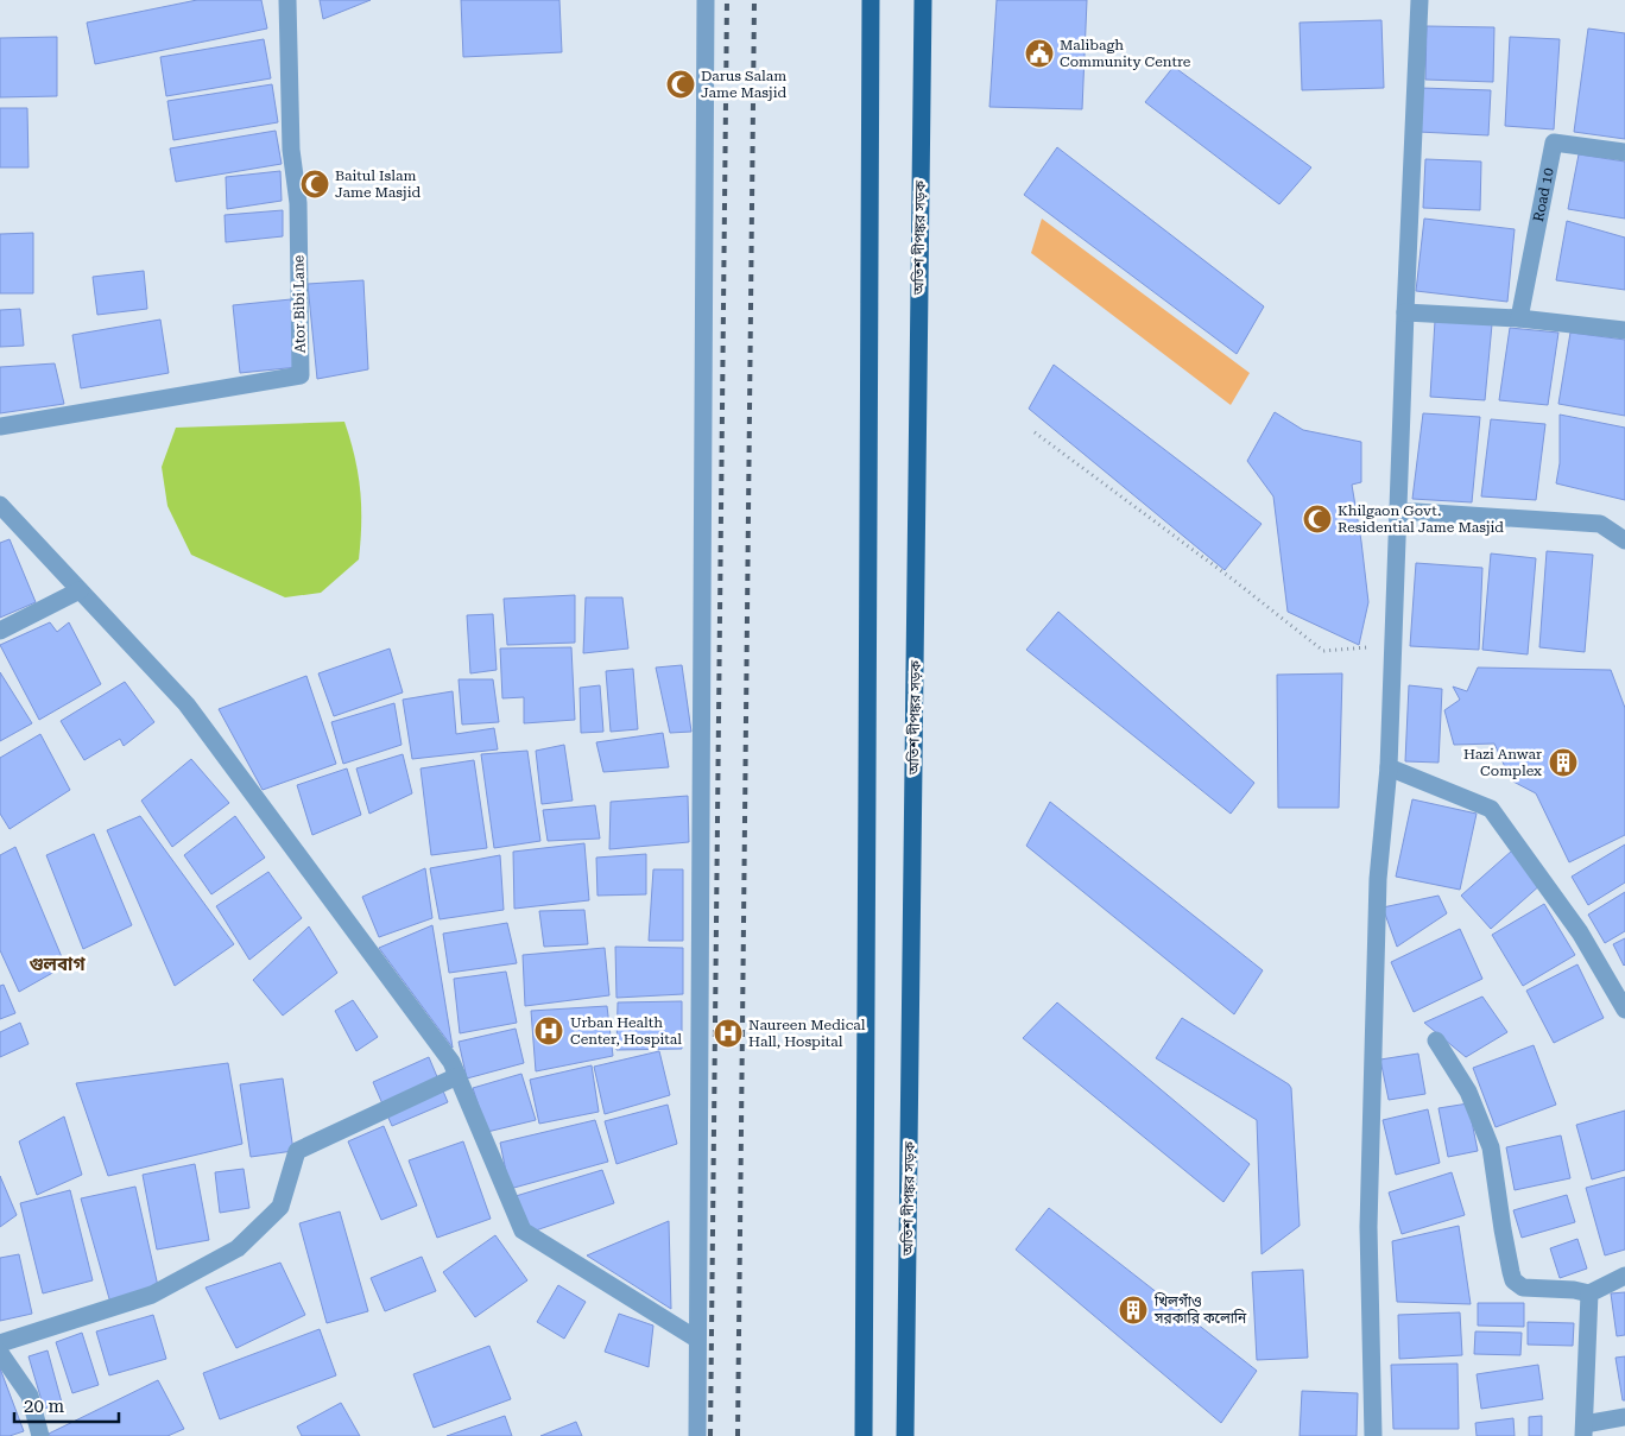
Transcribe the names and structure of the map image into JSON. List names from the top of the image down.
{
  "streets": {
    "main road": ["অতিশ দীপঙ্কর সড়ক"],
    "street": ["Road 10", "Ator Bibi Lane"]
  },
  "districts": ["গুলবাগ"],
  "places": {
    "public building": ["Malibagh Community Centre"],
    "mosque": ["Darus Salam Jame Masjid", "Baitul Islam Jame Masjid", "Khilgaon Govt. Residential Jame Masjid"],
    "building": ["Hazi Anwar Complex", "খিলগাঁও সরকারি কলোনি"],
    "hospital": ["Urban Health Center, Hospital", "Naureen Medical Hall, Hospital"]
  },
  "scale_bar": "20 m"
}
